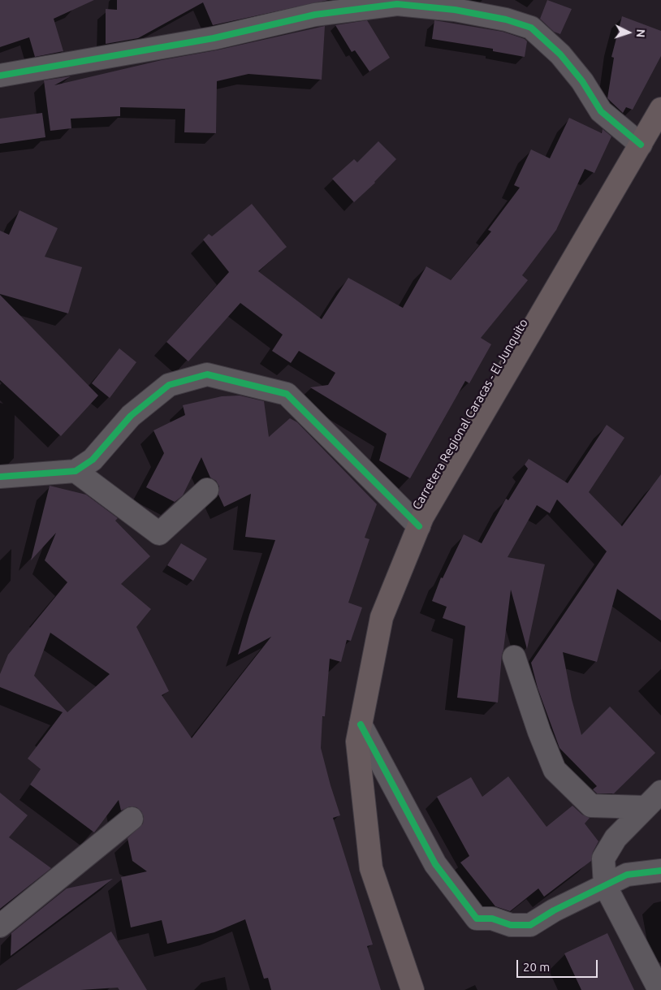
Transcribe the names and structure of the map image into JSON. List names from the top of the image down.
{
  "streets": {
    "main road": ["Carretera Regional Caracas - El Junquito"]
  },
  "scale_bar": "20 m",
  "north": "right"
}
